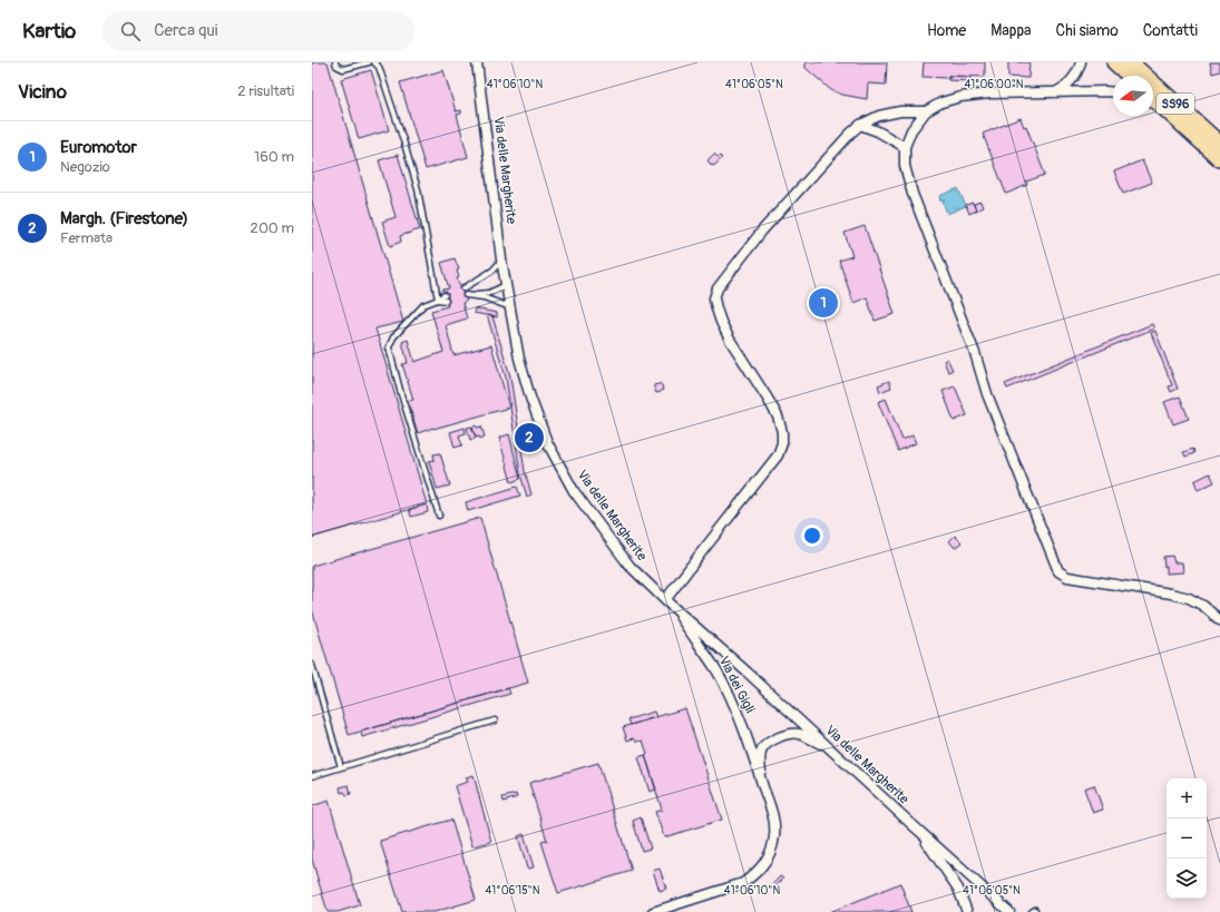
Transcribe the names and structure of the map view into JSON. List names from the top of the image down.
{
  "streets": {
    "main road": ["SS96"],
    "street": ["Via delle Margherite", "Via dei Gigli"]
  },
  "crossings": [
    ["Via delle Margherite", "Via dei Gigli"]
  ],
  "north": "left",
  "page": {
    "header": "Kartio",
    "search": "Cerca qui",
    "nav": [
      "Home",
      "Mappa",
      "Chi siamo",
      "Contatti"
    ],
    "heading": ["Vicino", "2 risultati"],
    "list": [
      {
        "mark": "1",
        "name": "Euromotor",
        "note": "Negozio",
        "value": "160 m"
      },
      {
        "mark": "2",
        "name": "Margh. (Firestone)",
        "note": "Fermata",
        "value": "200 m"
      }
    ],
    "pins": ["1", "2"],
    "map_buttons": ["+", "−"]
  },
  "coordinates": [
    "41°06'10\"N",
    "41°06'05\"N",
    "41°06'00\"N",
    "41°06'15\"N"
  ]
}
